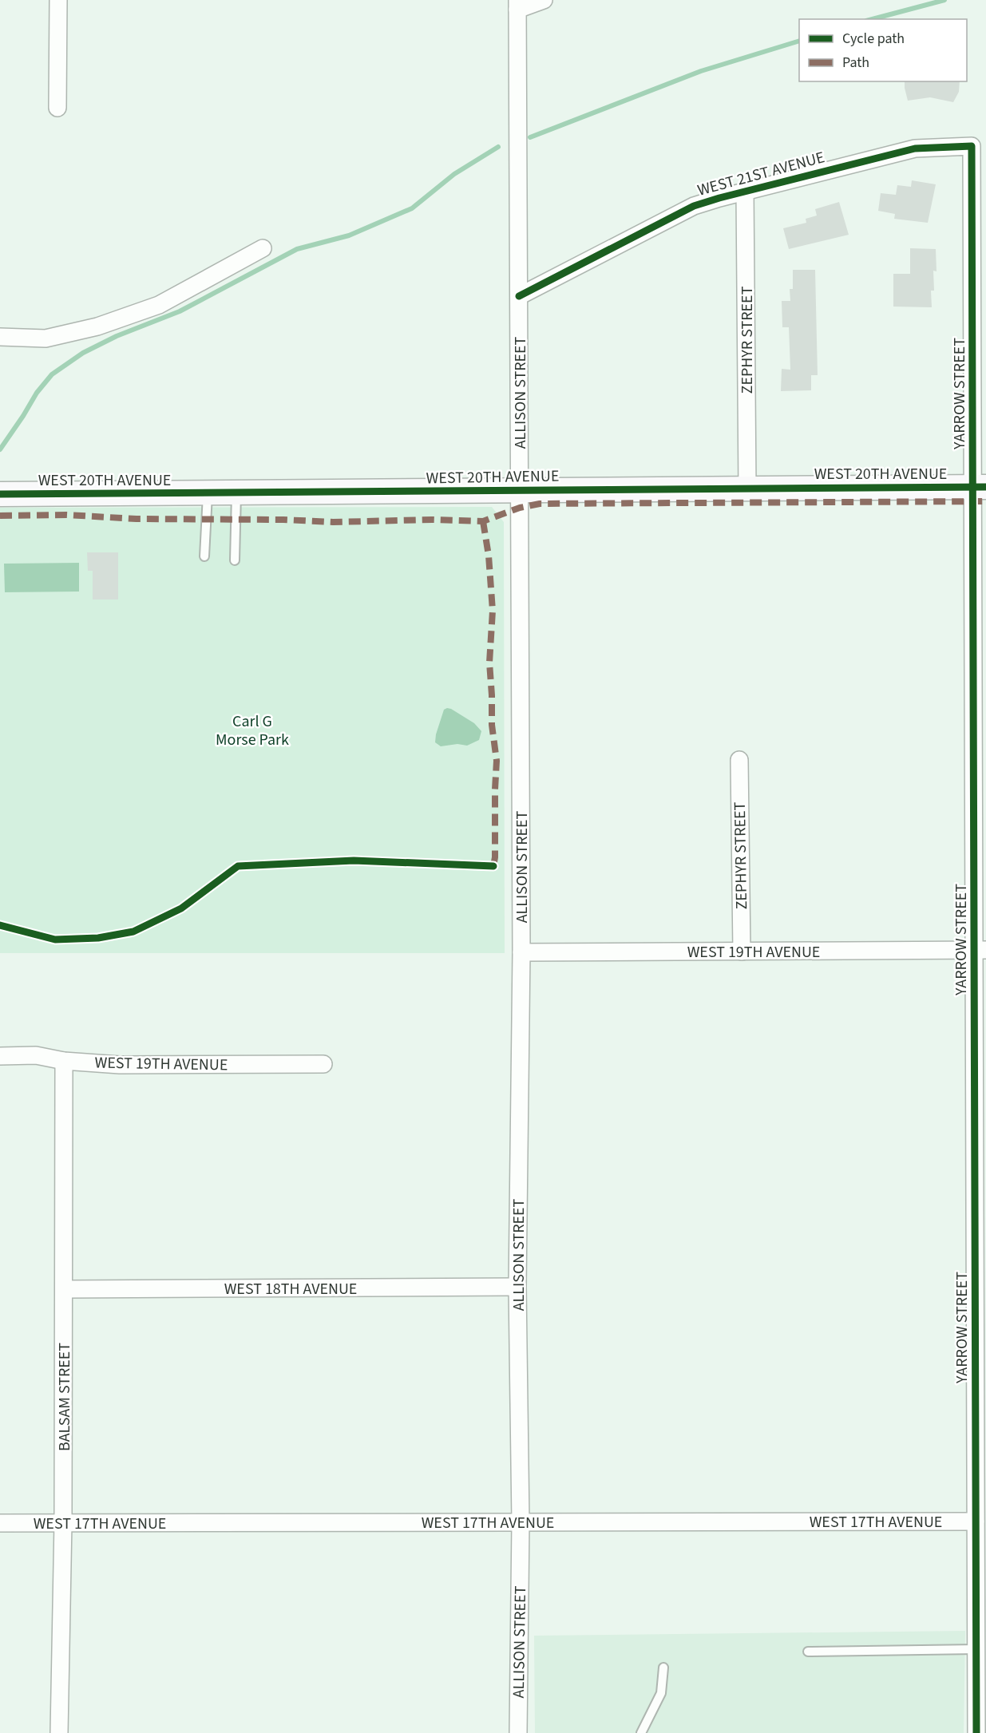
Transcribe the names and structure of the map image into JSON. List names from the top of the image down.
{
  "streets": {
    "street": [
      "WEST 21ST AVENUE",
      "ZEPHYR STREET",
      "ALLISON STREET",
      "YARROW STREET",
      "WEST 20TH AVENUE",
      "WEST 19TH AVENUE",
      "WEST 18TH AVENUE",
      "BALSAM STREET",
      "WEST 17TH AVENUE"
    ]
  },
  "crossings": [
    ["WEST 21ST AVENUE", "ZEPHYR STREET"],
    ["WEST 21ST AVENUE", "ALLISON STREET"],
    ["WEST 21ST AVENUE", "YARROW STREET"],
    ["ZEPHYR STREET", "WEST 20TH AVENUE"],
    ["ZEPHYR STREET", "WEST 19TH AVENUE"],
    ["ALLISON STREET", "WEST 20TH AVENUE"],
    ["ALLISON STREET", "WEST 19TH AVENUE"],
    ["ALLISON STREET", "WEST 18TH AVENUE"],
    ["ALLISON STREET", "WEST 17TH AVENUE"],
    ["YARROW STREET", "WEST 20TH AVENUE"],
    ["YARROW STREET", "WEST 19TH AVENUE"],
    ["YARROW STREET", "WEST 17TH AVENUE"],
    ["WEST 19TH AVENUE", "BALSAM STREET"],
    ["WEST 18TH AVENUE", "BALSAM STREET"],
    ["BALSAM STREET", "WEST 17TH AVENUE"]
  ],
  "parks": ["Carl G Morse Park"],
  "legend": ["Cycle path", "Path"]
}
